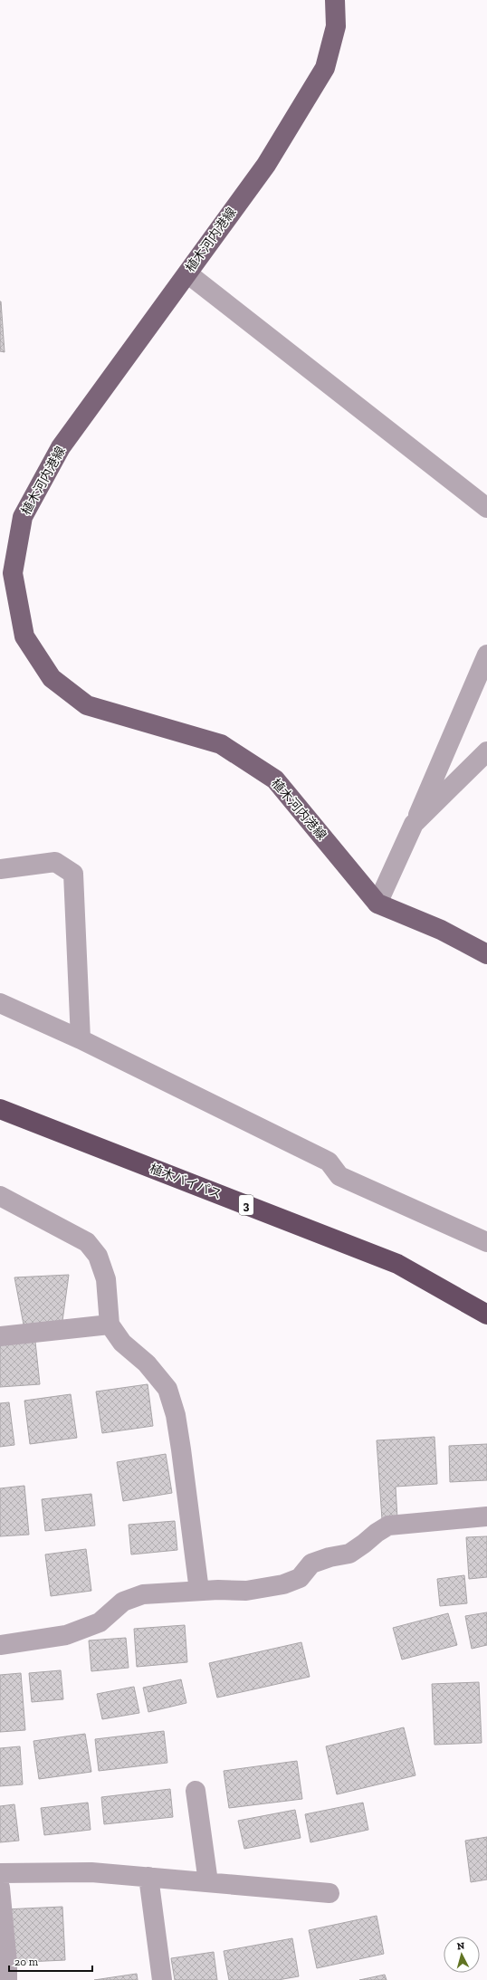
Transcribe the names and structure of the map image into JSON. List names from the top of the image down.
{
  "streets": {
    "highway": ["植木バイパス", "3"],
    "main road": ["植木河内港線"]
  },
  "scale_bar": "20 m",
  "north": "top"
}
